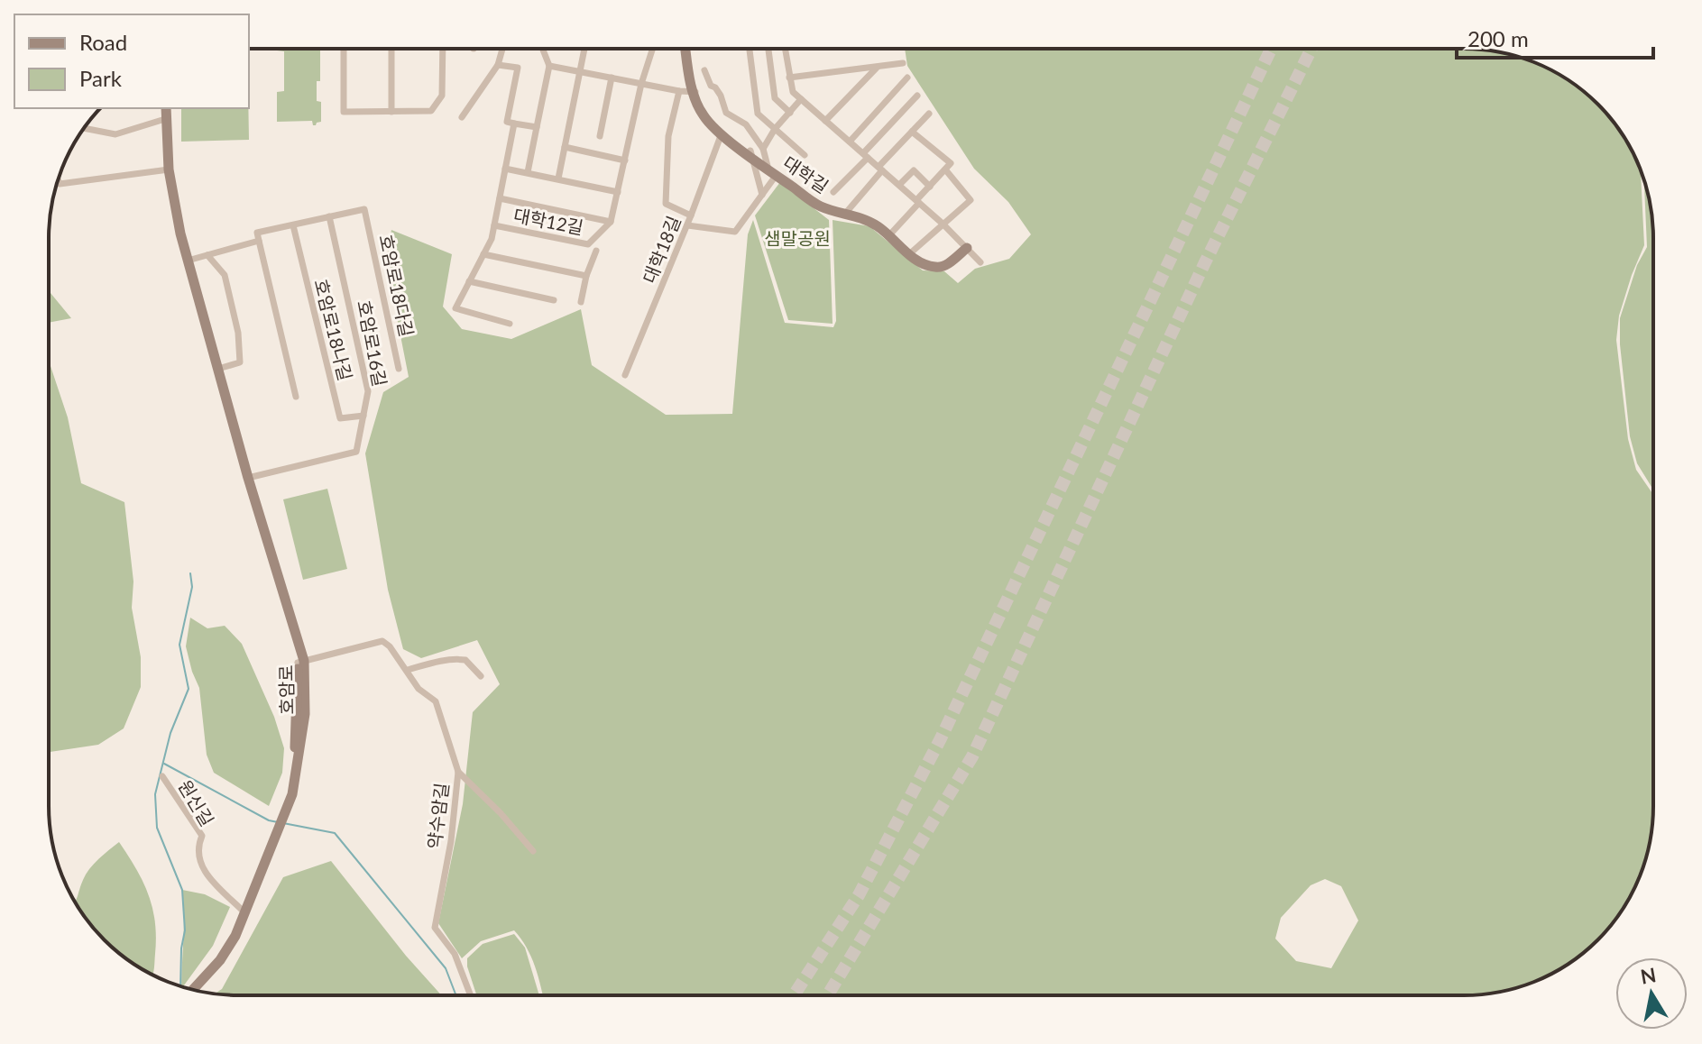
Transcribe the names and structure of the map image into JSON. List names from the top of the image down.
{
  "streets": {
    "main road": ["대학길", "호암로"],
    "street": [
      "대학12길",
      "대학18길",
      "호암로18다길",
      "호암로18나길",
      "호암로16길",
      "원신길",
      "약수암길"
    ]
  },
  "crossings": [
    ["대학길", "대학18길"],
    ["호암로18다길", "호암로16길"],
    ["호암로18나길", "호암로16길"],
    ["호암로16길", "호암로"],
    ["호암로", "원신길"],
    ["호암로", "약수암길"]
  ],
  "parks": ["샘말공원"],
  "legend": ["Road", "Park"],
  "scale_bar": "200 m",
  "north": "top"
}
